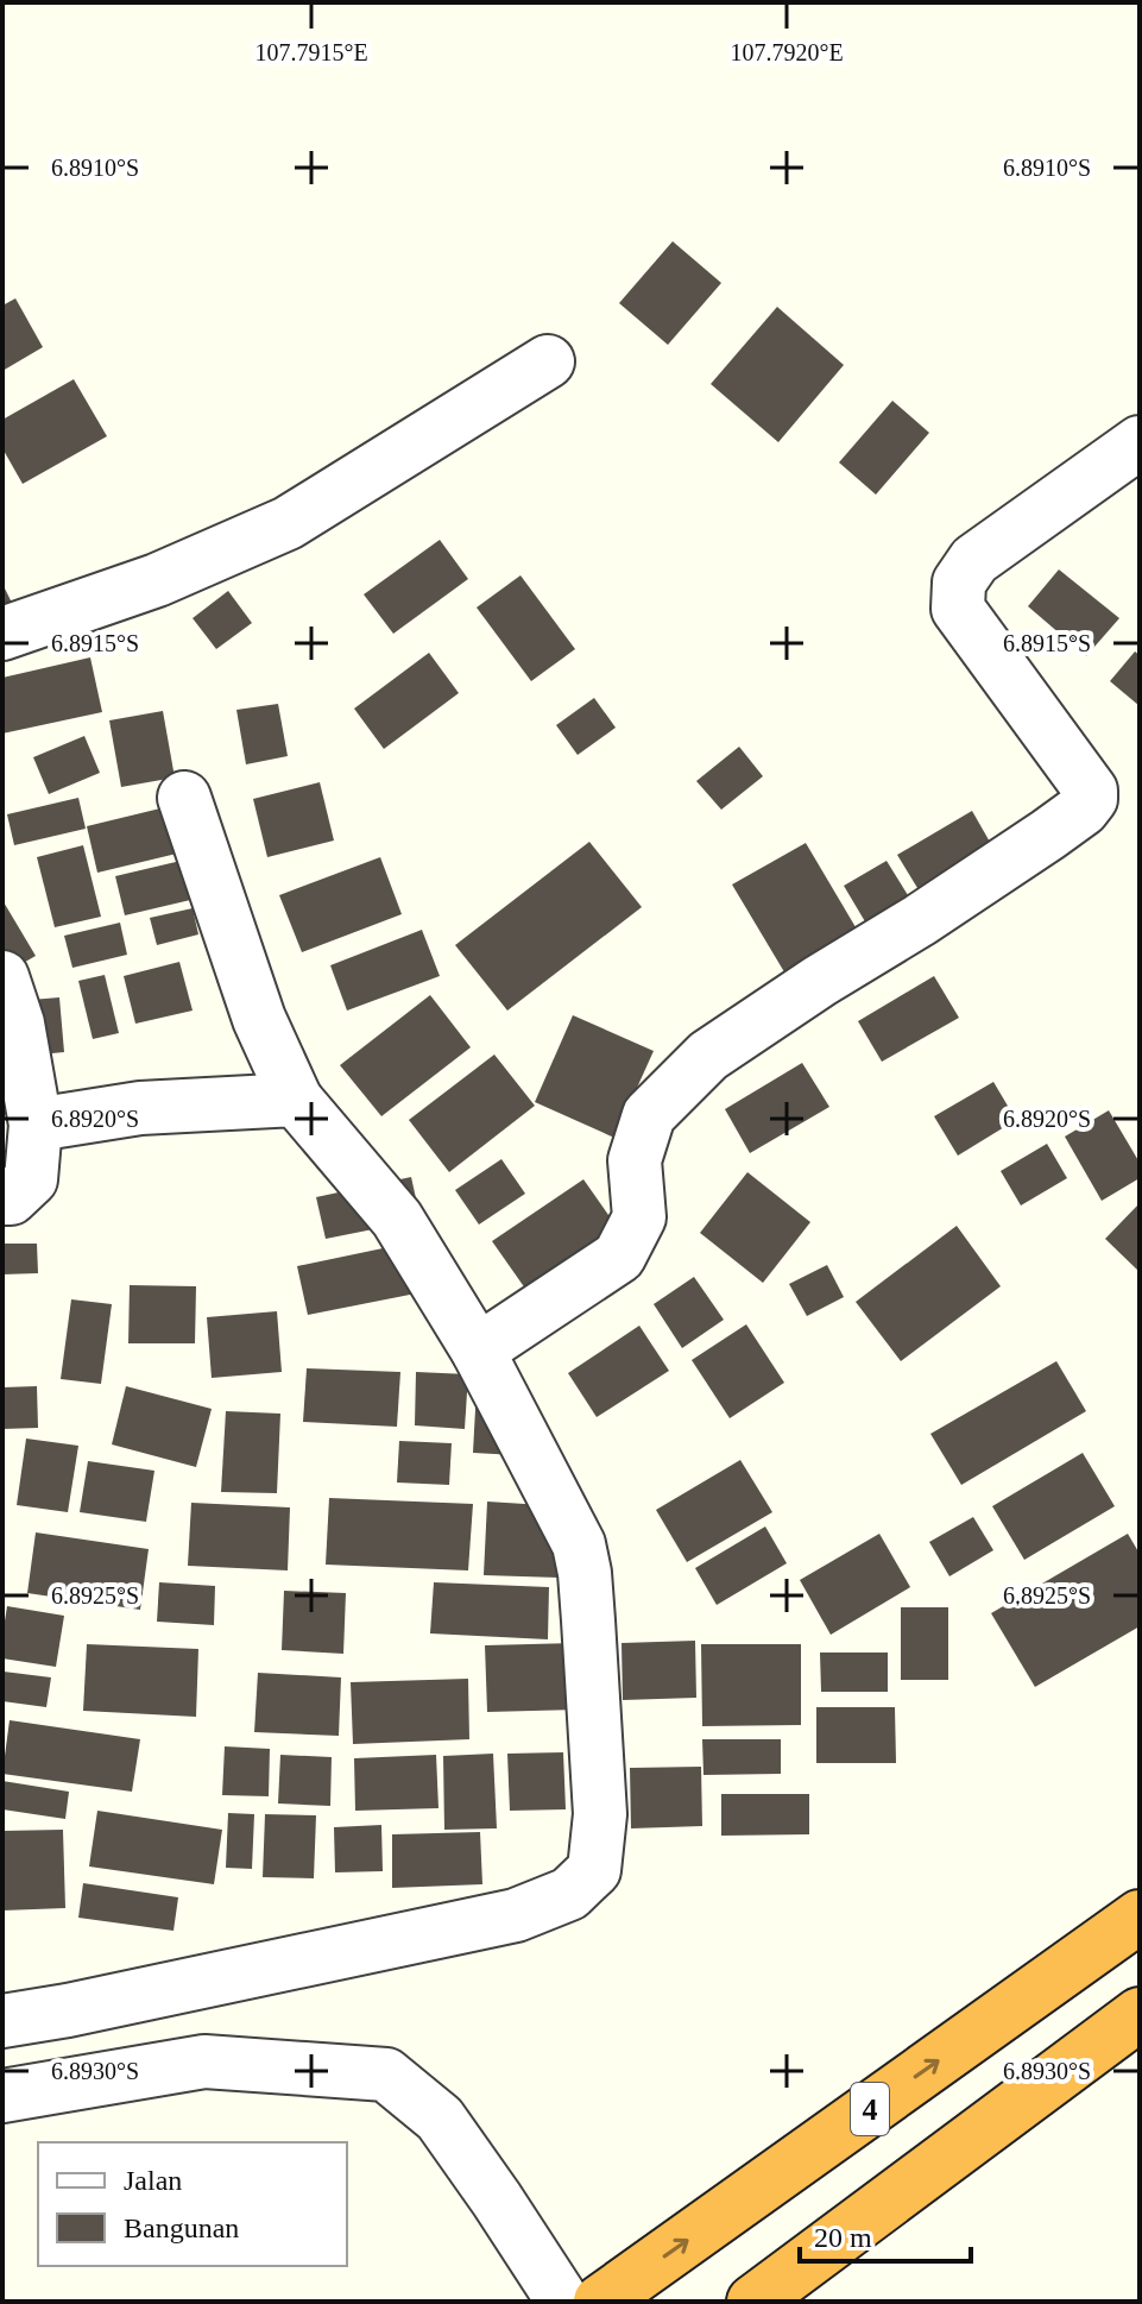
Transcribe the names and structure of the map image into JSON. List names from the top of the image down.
{
  "streets": {
    "highway": ["4"]
  },
  "legend": ["Jalan", "Bangunan"],
  "scale_bar": "20 m",
  "coordinates": [
    "107.7915°E",
    "107.7920°E",
    "6.8910°S",
    "6.8915°S",
    "6.8920°S",
    "6.8925°S",
    "6.8930°S"
  ]
}
